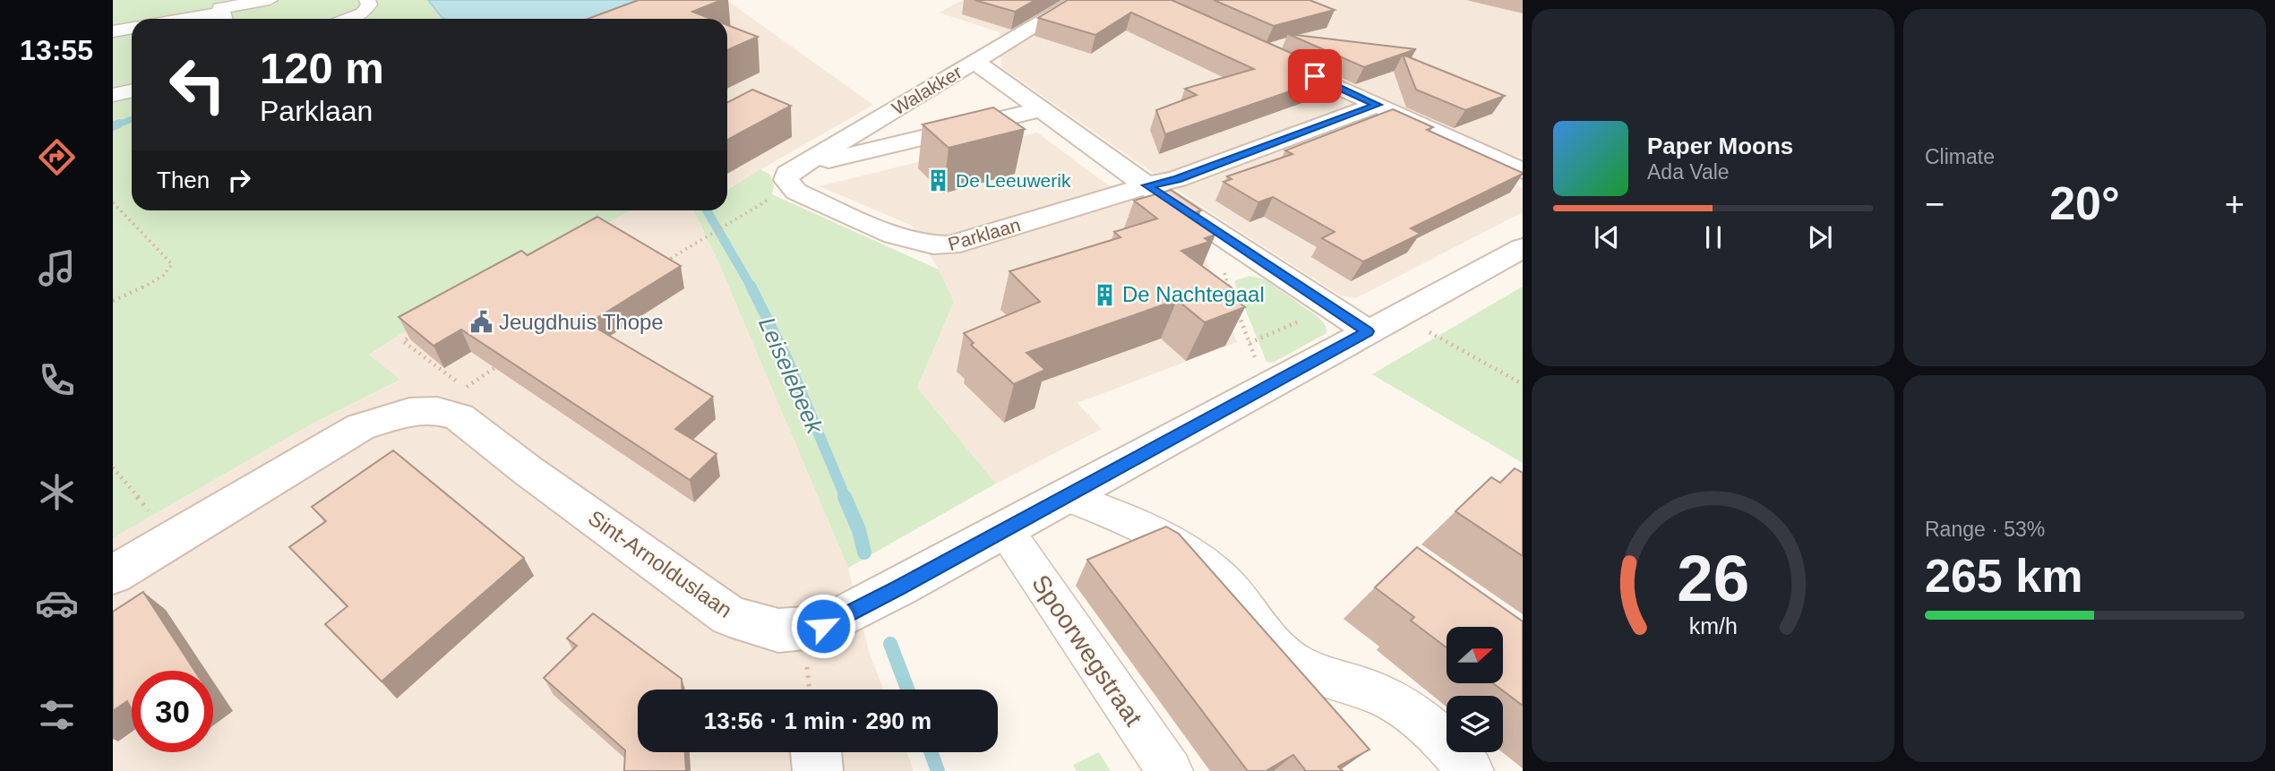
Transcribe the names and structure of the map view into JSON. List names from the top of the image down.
{
  "streets": {
    "street": [
      "Walakker",
      "Parklaan",
      "Sint-Arnolduslaan",
      "Spoorwegstraat"
    ]
  },
  "crossings": [
    ["Walakker", "Parklaan"],
    ["Sint-Arnolduslaan", "Spoorwegstraat"]
  ],
  "water": ["Leiselebeek"],
  "places": {
    "building": ["De Leeuwerik", "De Nachtegaal"],
    "public building": ["Jeugdhuis Thope"]
  },
  "north": "right",
  "page": {
    "tabs": "13:55",
    "tile": [
      "Climate",
      ["Range · 53%", "265 km"]
    ],
    "turn": ["120 m", "Parklaan"],
    "song": ["Paper Moons", "Ada Vale"],
    "then": "Then",
    "heat": ["−", "20°", "+"],
    "limit": "30",
    "trip": "13:56 · 1 min · 290 m",
    "gauge": ["26", "km/h"]
  }
}
